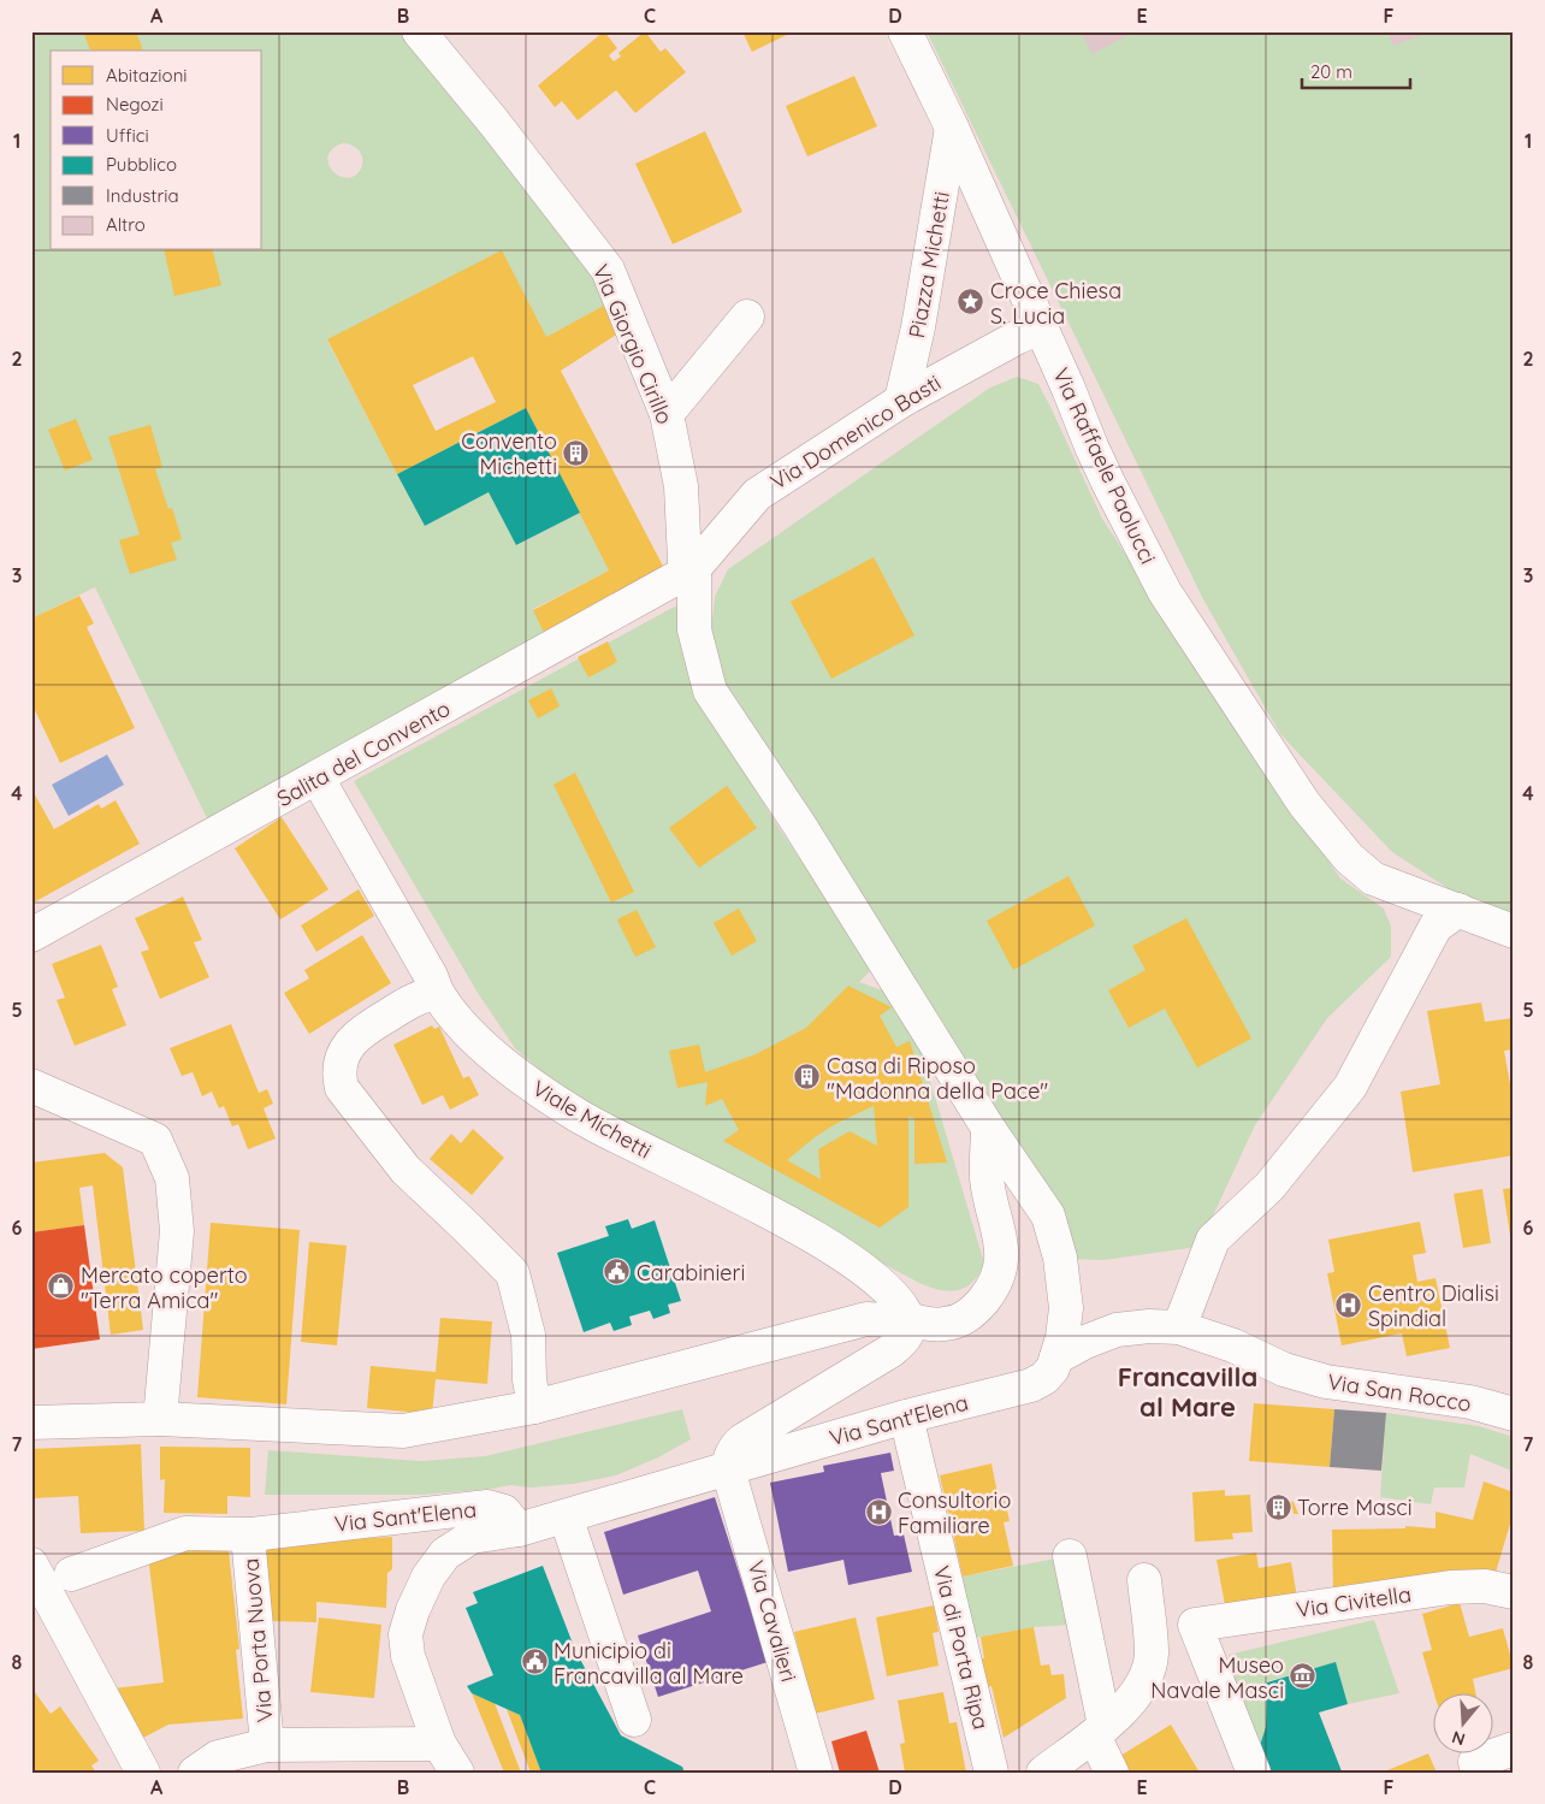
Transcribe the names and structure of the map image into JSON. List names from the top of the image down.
{
  "streets": {
    "street": [
      "Piazza Michetti",
      "Via Giorgio Cirillo",
      "Via Domenico Basti",
      "Via Raffaele Paolucci",
      "Salita del Convento",
      "Viale Michetti",
      "Via San Rocco",
      "Via Sant'Elena",
      "Via Civitella",
      "Via Cavalieri",
      "Via Porta Nuova",
      "Via di Porta Ripa"
    ]
  },
  "crossings": [
    ["Piazza Michetti", "Via Domenico Basti"],
    ["Piazza Michetti", "Via Raffaele Paolucci"],
    ["Via Giorgio Cirillo", "Via Domenico Basti"],
    ["Via Giorgio Cirillo", "Salita del Convento"],
    ["Via Domenico Basti", "Via Raffaele Paolucci"],
    ["Via Domenico Basti", "Salita del Convento"],
    ["Salita del Convento", "Viale Michetti"],
    ["Viale Michetti", "Via Sant'Elena"],
    ["Via San Rocco", "Via Sant'Elena"],
    ["Via Sant'Elena", "Via Cavalieri"],
    ["Via Sant'Elena", "Via Porta Nuova"],
    ["Via Sant'Elena", "Via di Porta Ripa"]
  ],
  "districts": ["Francavilla al Mare"],
  "places": {
    "place": ["Croce Chiesa S. Lucia"],
    "building": ["Convento Michetti", "Casa di Riposo \"Madonna della Pace\"", "Torre Masci"],
    "public building": ["Carabinieri", "Municipio di Francavilla al Mare"],
    "shop": ["Mercato coperto \"Terra Amica\""],
    "hospital": ["Centro Dialisi Spindial", "Consultorio Familiare"],
    "museum": ["Museo Navale Masci"]
  },
  "legend": [
    "Abitazioni",
    "Negozi",
    "Uffici",
    "Pubblico",
    "Industria",
    "Altro"
  ],
  "scale_bar": "20 m",
  "north": "bottom",
  "grid": {
    "columns": [
      "A",
      "B",
      "C",
      "D",
      "E",
      "F"
    ],
    "rows": [
      "1",
      "2",
      "3",
      "4",
      "5",
      "6",
      "7",
      "8"
    ]
  }
}
